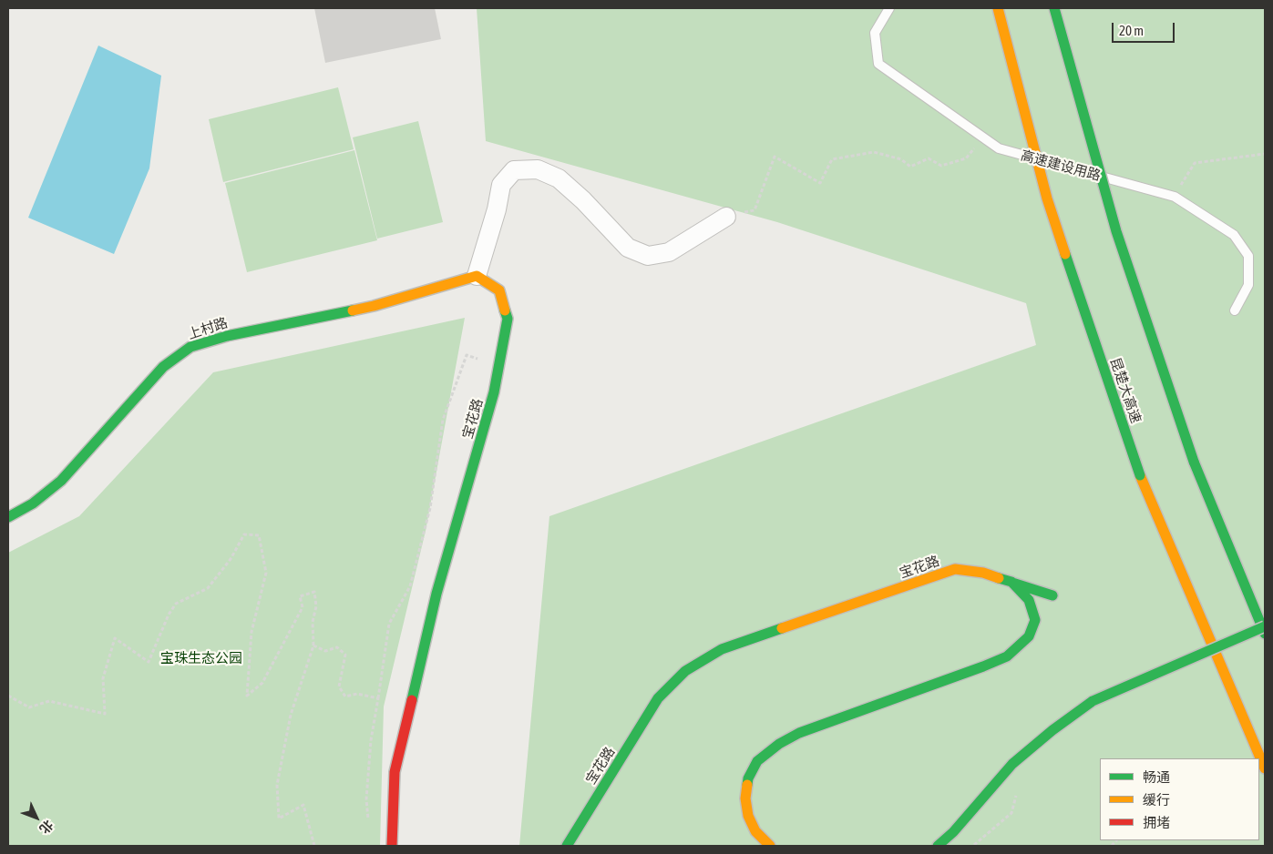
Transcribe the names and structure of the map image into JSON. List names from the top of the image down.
{
  "streets": {
    "main road": ["上村路", "昆楚大高速", "宝花路"],
    "lane": ["高速建设用路"]
  },
  "crossings": [
    ["上村路", "宝花路"]
  ],
  "parks": ["宝珠生态公园"],
  "legend": ["畅通", "缓行", "拥堵"],
  "scale_bar": "20 m",
  "north": "bottom right"
}
